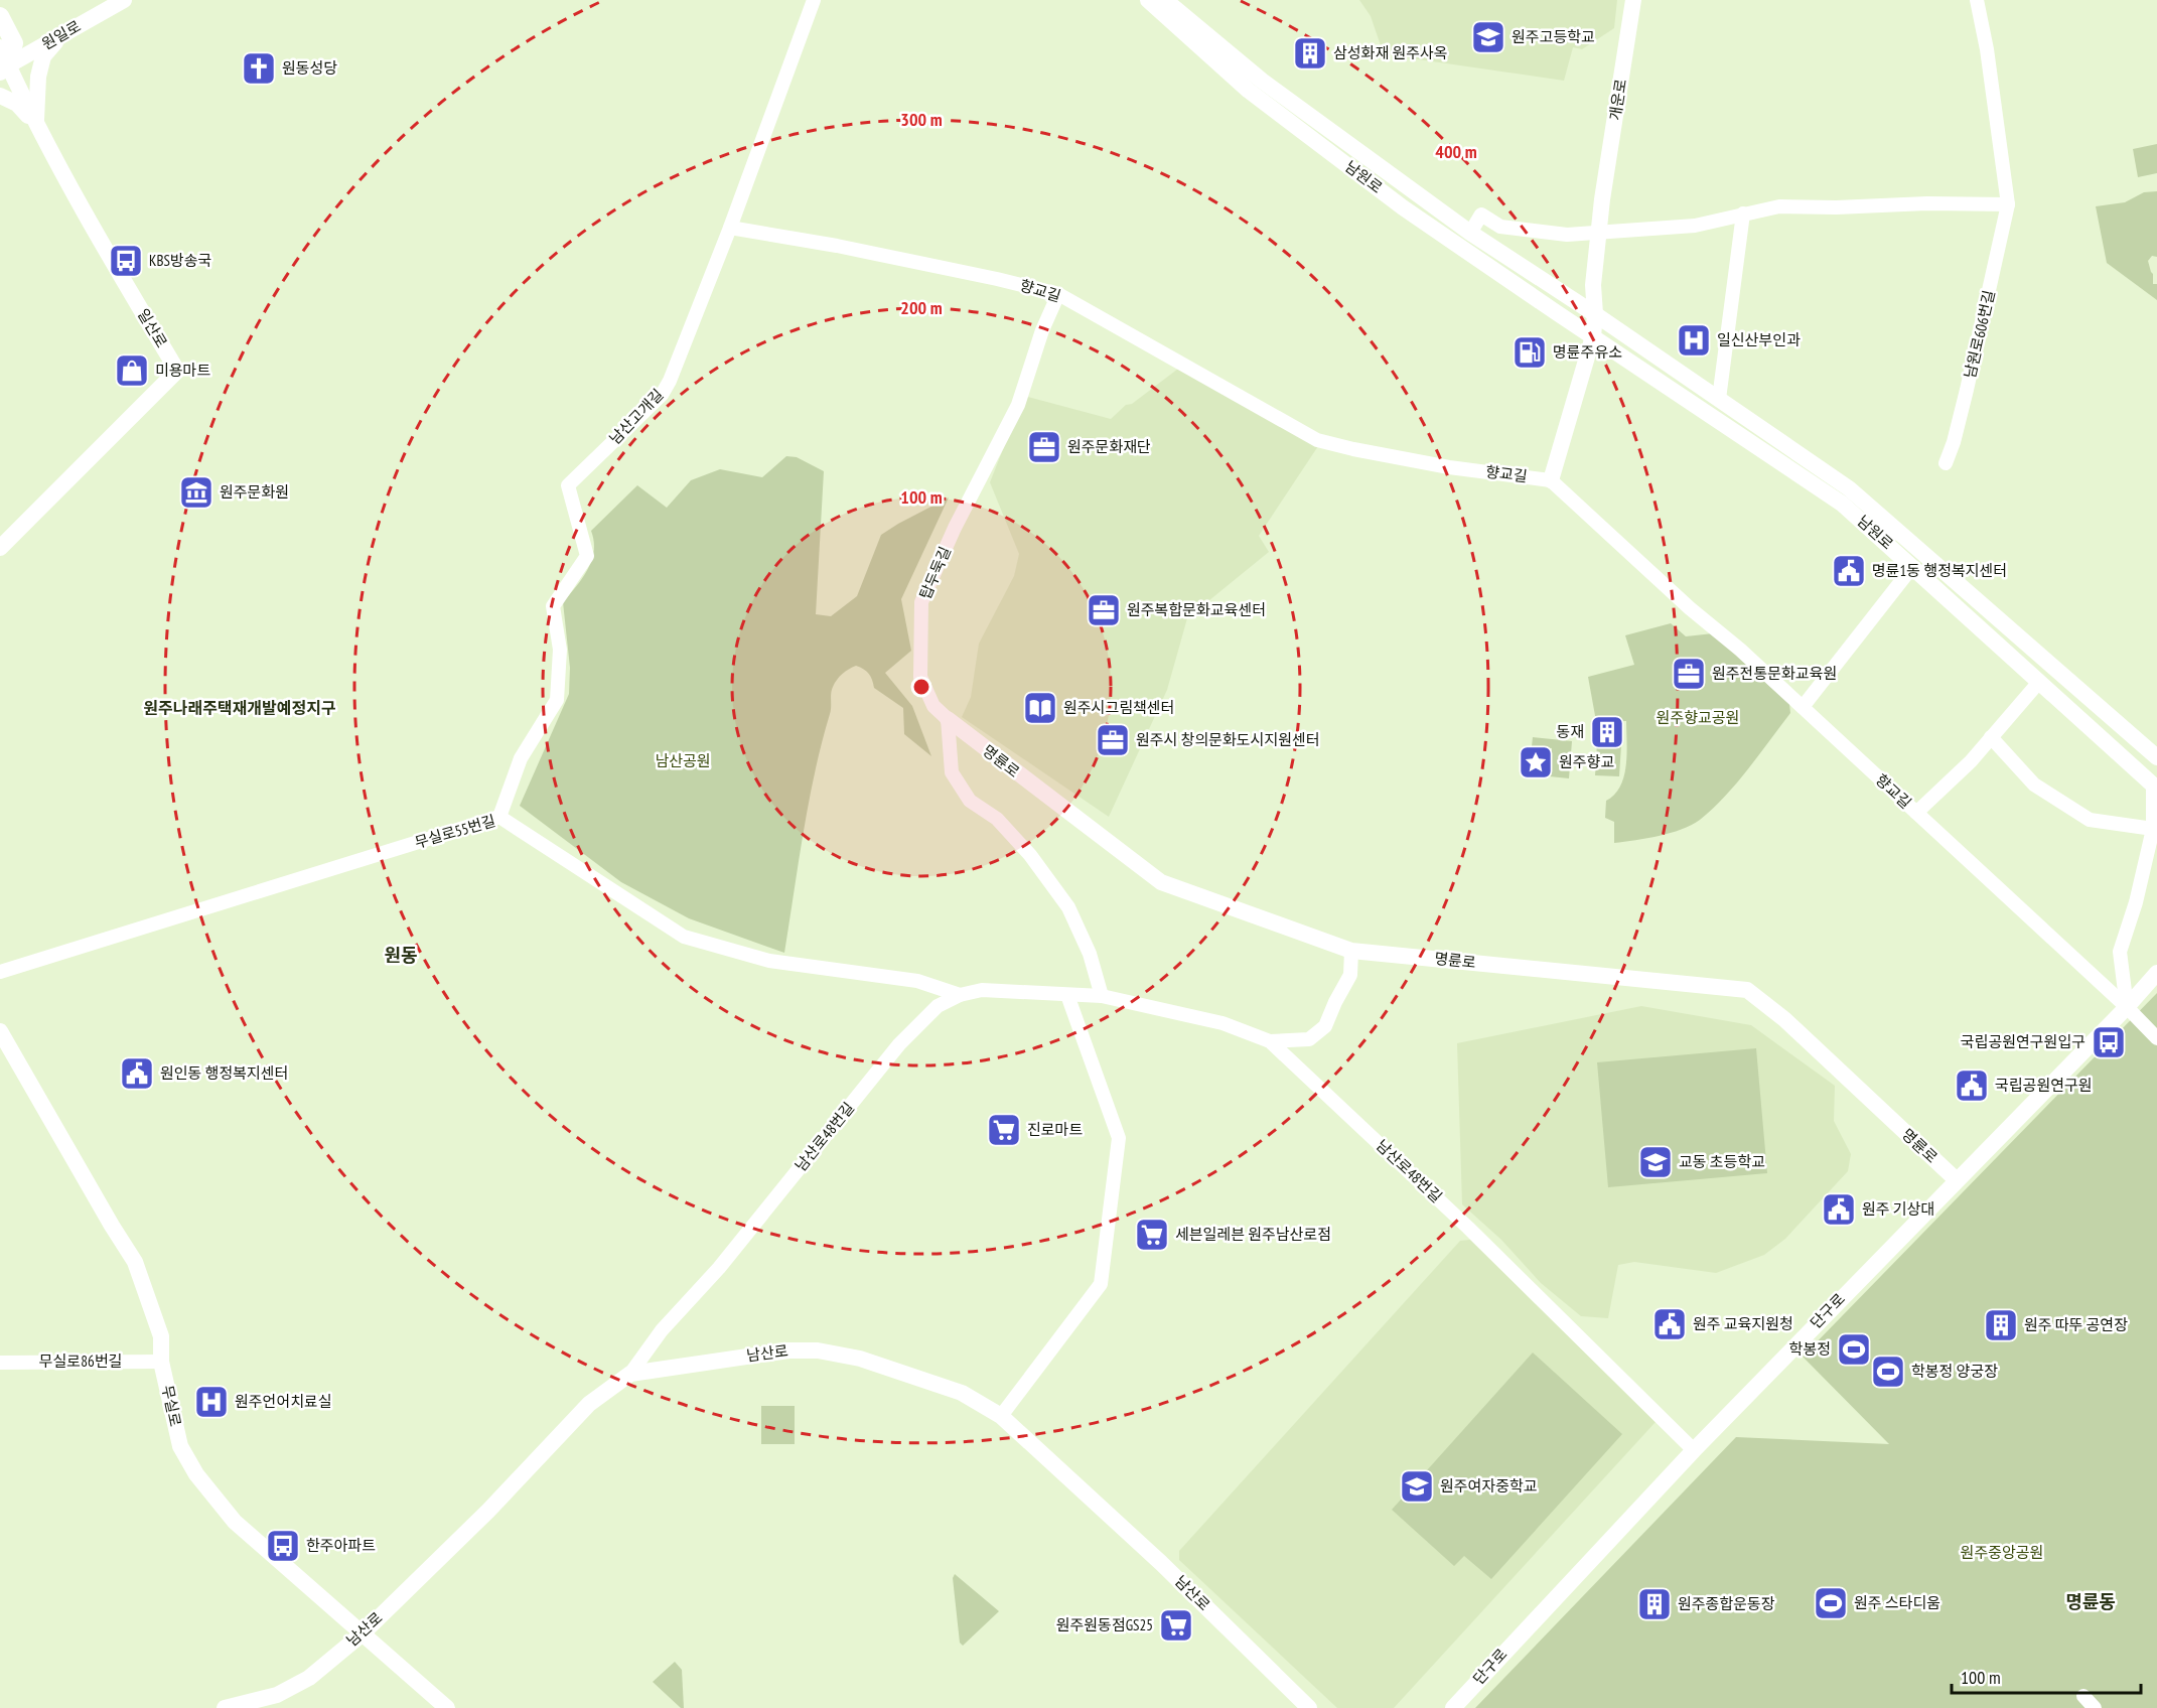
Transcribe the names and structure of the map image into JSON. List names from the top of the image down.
{
  "streets": {
    "street": [
      "원일로",
      "개운로",
      "남원로",
      "향교길",
      "일산로",
      "남원로606번길",
      "남산고개길",
      "탑두둑길",
      "명륜로",
      "무실로55번길",
      "남산로48번길",
      "단구로",
      "남산로",
      "무실로86번길",
      "무실로"
    ]
  },
  "crossings": [
    ["원일로", "일산로"],
    ["개운로", "남원로"],
    ["향교길", "남산고개길"],
    ["향교길", "탑두둑길"],
    ["향교길", "단구로"],
    ["남산고개길", "무실로55번길"],
    ["탑두둑길", "명륜로"],
    ["명륜로", "단구로"],
    ["무실로55번길", "남산로48번길"],
    ["남산로48번길", "단구로"],
    ["남산로48번길", "남산로"],
    ["남산로", "무실로"],
    ["무실로86번길", "무실로"]
  ],
  "districts": ["원주나래주택재개발예정지구", "원동", "명륜동"],
  "parks": ["원주향교공원", "남산공원", "원주중앙공원"],
  "places": {
    "school or university": ["원주고등학교", "교동 초등학교", "원주여자중학교"],
    "building": [
      "삼성화재 원주사옥",
      "동재",
      "원주 따뚜 공연장",
      "원주종합운동장"
    ],
    "church": ["원동성당"],
    "bus stop": ["KBS방송국", "국립공원연구원입구", "한주아파트"],
    "hospital": ["일신산부인과", "원주언어치료실"],
    "fuel station": ["명륜주유소"],
    "shop": ["미용마트"],
    "office": [
      "원주문화재단",
      "원주복합문화교육센터",
      "원주전통문화교육원",
      "원주시 창의문화도시지원센터"
    ],
    "museum": ["원주문화원"],
    "public building": [
      "명륜1동 행정복지센터",
      "원인동 행정복지센터",
      "국립공원연구원",
      "원주 기상대",
      "원주 교육지원청"
    ],
    "library": ["원주시그림책센터"],
    "place": ["원주향교"],
    "supermarket": ["진로마트", "세븐일레븐 원주남산로점", "원주원동점GS25"],
    "sports": ["학봉정", "학봉정 양궁장", "원주 스타디움"]
  },
  "scale_bar": "100 m",
  "rings": [
    "300 m",
    "400 m",
    "200 m",
    "100 m"
  ]
}
